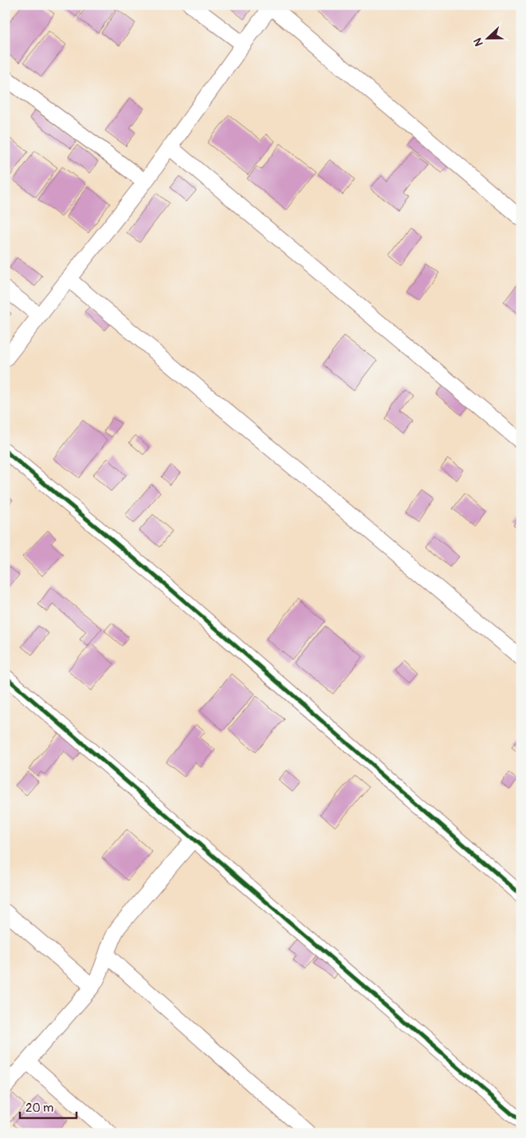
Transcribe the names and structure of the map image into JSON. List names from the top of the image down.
{
  "scale_bar": "20 m",
  "north": "left"
}
